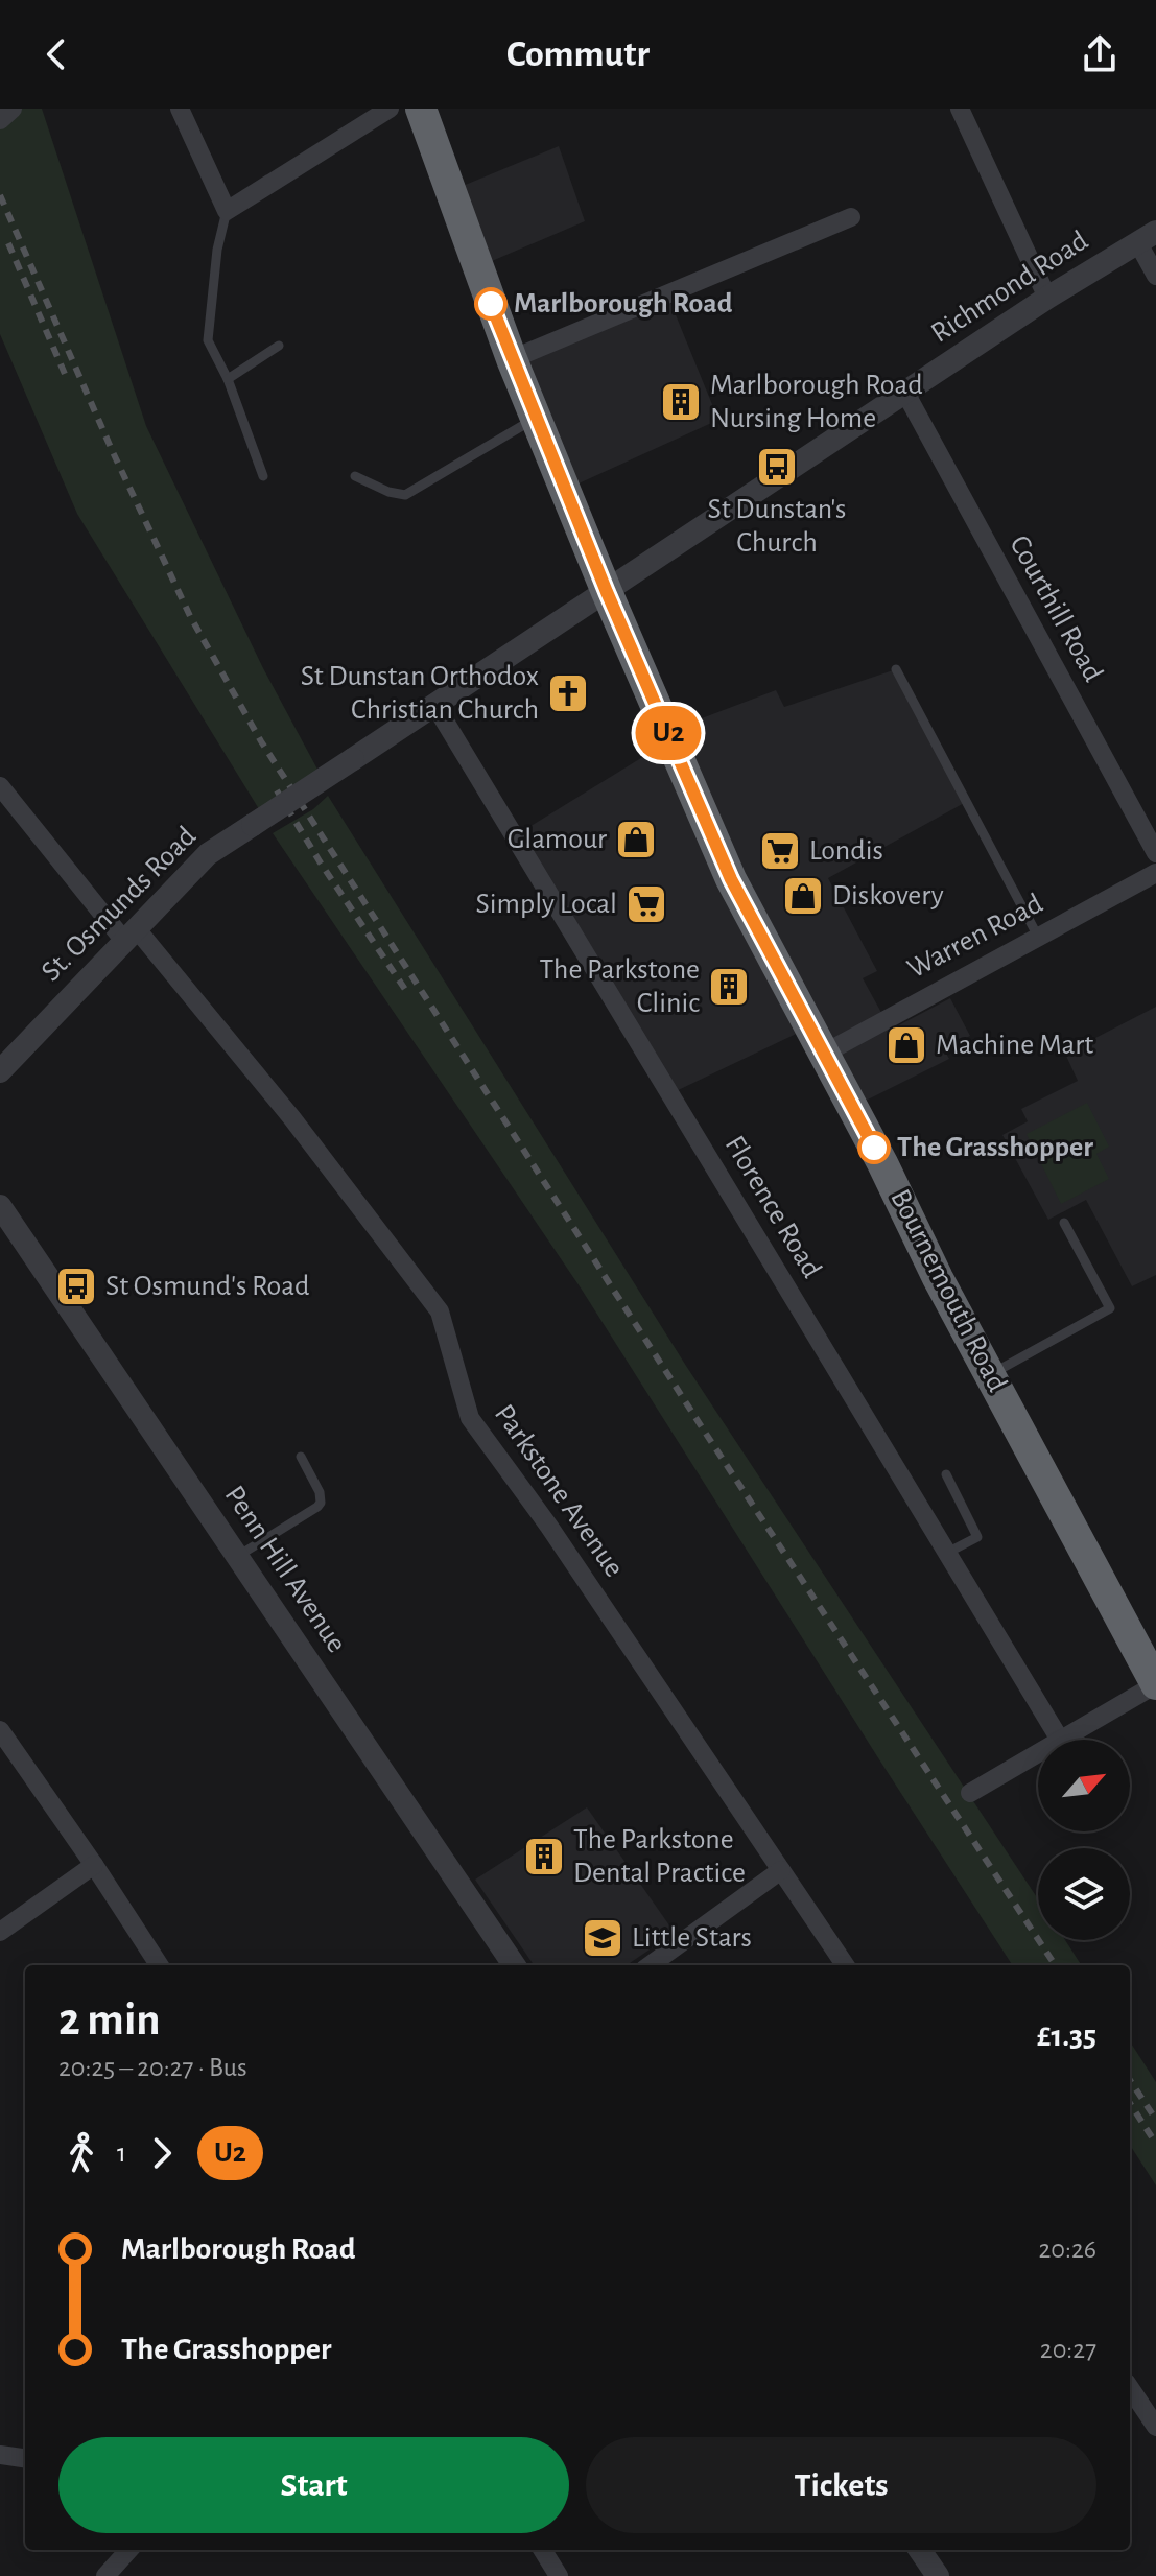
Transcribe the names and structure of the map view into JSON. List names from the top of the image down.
{
  "streets": {
    "highway": ["Bournemouth Road"],
    "street": [
      "Richmond Road",
      "Courthill Road",
      "St. Osmunds Road",
      "Warren Road",
      "Florence Road",
      "Parkstone Avenue",
      "Penn Hill Avenue"
    ]
  },
  "crossings": [
    ["Richmond Road", "Courthill Road"],
    ["Richmond Road", "St. Osmunds Road"],
    ["Richmond Road", "Florence Road"],
    ["Richmond Road", "Bournemouth Road"],
    ["St. Osmunds Road", "Florence Road"],
    ["St. Osmunds Road", "Parkstone Avenue"],
    ["Warren Road", "Bournemouth Road"]
  ],
  "places": {
    "other": ["Marlborough Road", "The Grasshopper"],
    "building": ["Marlborough Road Nursing Home", "The Parkstone Clinic", "The Parkstone Dental Practice"],
    "bus stop": ["St Dunstan's Church", "St Osmund's Road"],
    "church": ["St Dunstan Orthodox Christian Church"],
    "shop": ["Glamour", "Diskovery", "Machine Mart"],
    "supermarket": ["Londis", "Simply Local"],
    "school or university": ["Little Stars"]
  },
  "lines": ["bus line U2"],
  "north": "top right",
  "page": {
    "header": "Commutr",
    "on_map": "U2",
    "heading": ["2 min", "20:25 – 20:27 · Bus", "£1.35"],
    "legs": ["1", "U2"],
    "list": [
      {
        "name": "Marlborough Road",
        "value": "20:26"
      },
      {
        "name": "The Grasshopper",
        "value": "20:27"
      }
    ],
    "buttons": ["Start", "Tickets"]
  }
}
